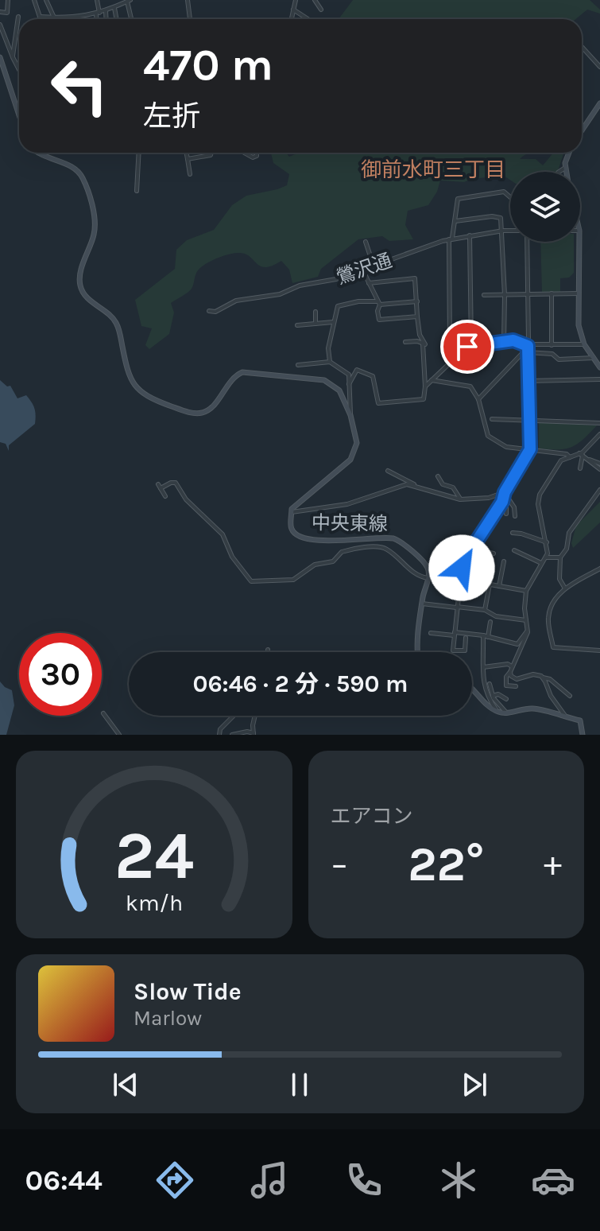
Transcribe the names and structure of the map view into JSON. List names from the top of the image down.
{
  "streets": {
    "main road": ["中央東線"],
    "street": ["鶯沢通"]
  },
  "districts": ["御前水町三丁目"],
  "page": {
    "turn": ["470 m", "左折"],
    "limit": "30",
    "trip": "06:46 · 2 分 · 590 m",
    "tile": "エアコン",
    "heat": ["−", "22°", "+"],
    "song": ["Slow Tide", "Marlow"],
    "tabs": "06:44",
    "gauge": ["24", "km/h"]
  }
}
